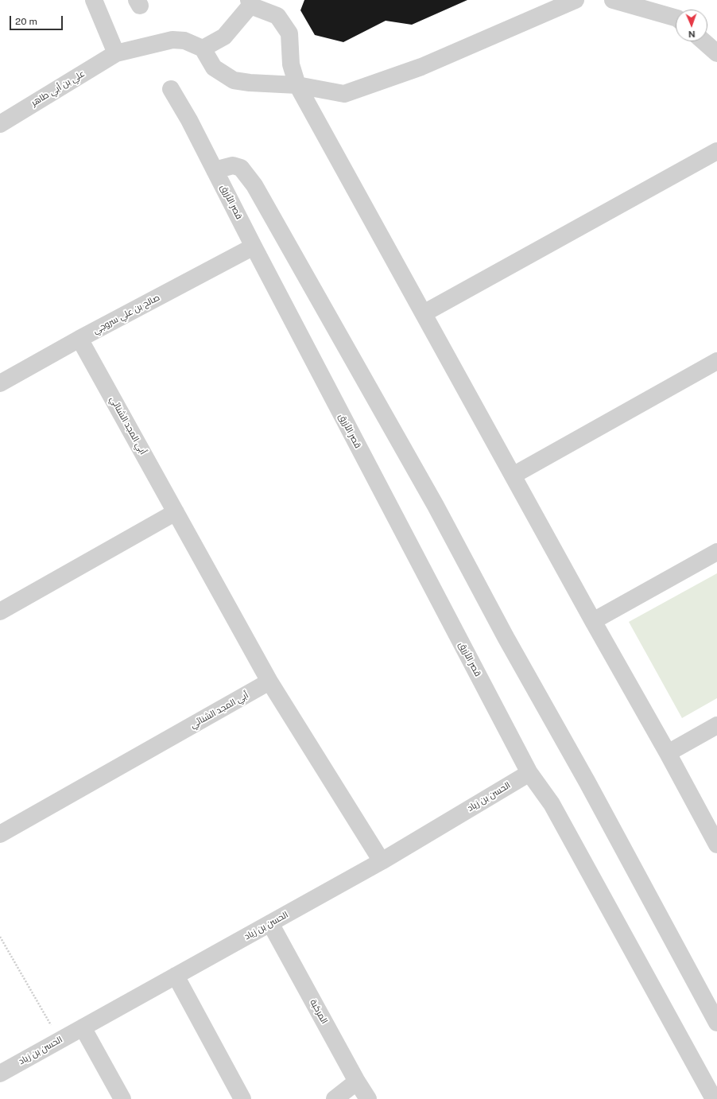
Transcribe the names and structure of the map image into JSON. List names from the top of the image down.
{
  "streets": {
    "street": [
      "علي بن أبي طاهر",
      "قصر الأزرق",
      "صالح بن علي سروجي",
      "أبي المجد الشنائي",
      "الحسن بن زياد",
      "المركبة"
    ]
  },
  "crossings": [
    ["قصر الأزرق", "صالح بن علي سروجي"],
    ["قصر الأزرق", "الحسن بن زياد"],
    ["صالح بن علي سروجي", "أبي المجد الشنائي"],
    ["الحسن بن زياد", "المركبة"]
  ],
  "scale_bar": "20 m",
  "north": "bottom"
}
